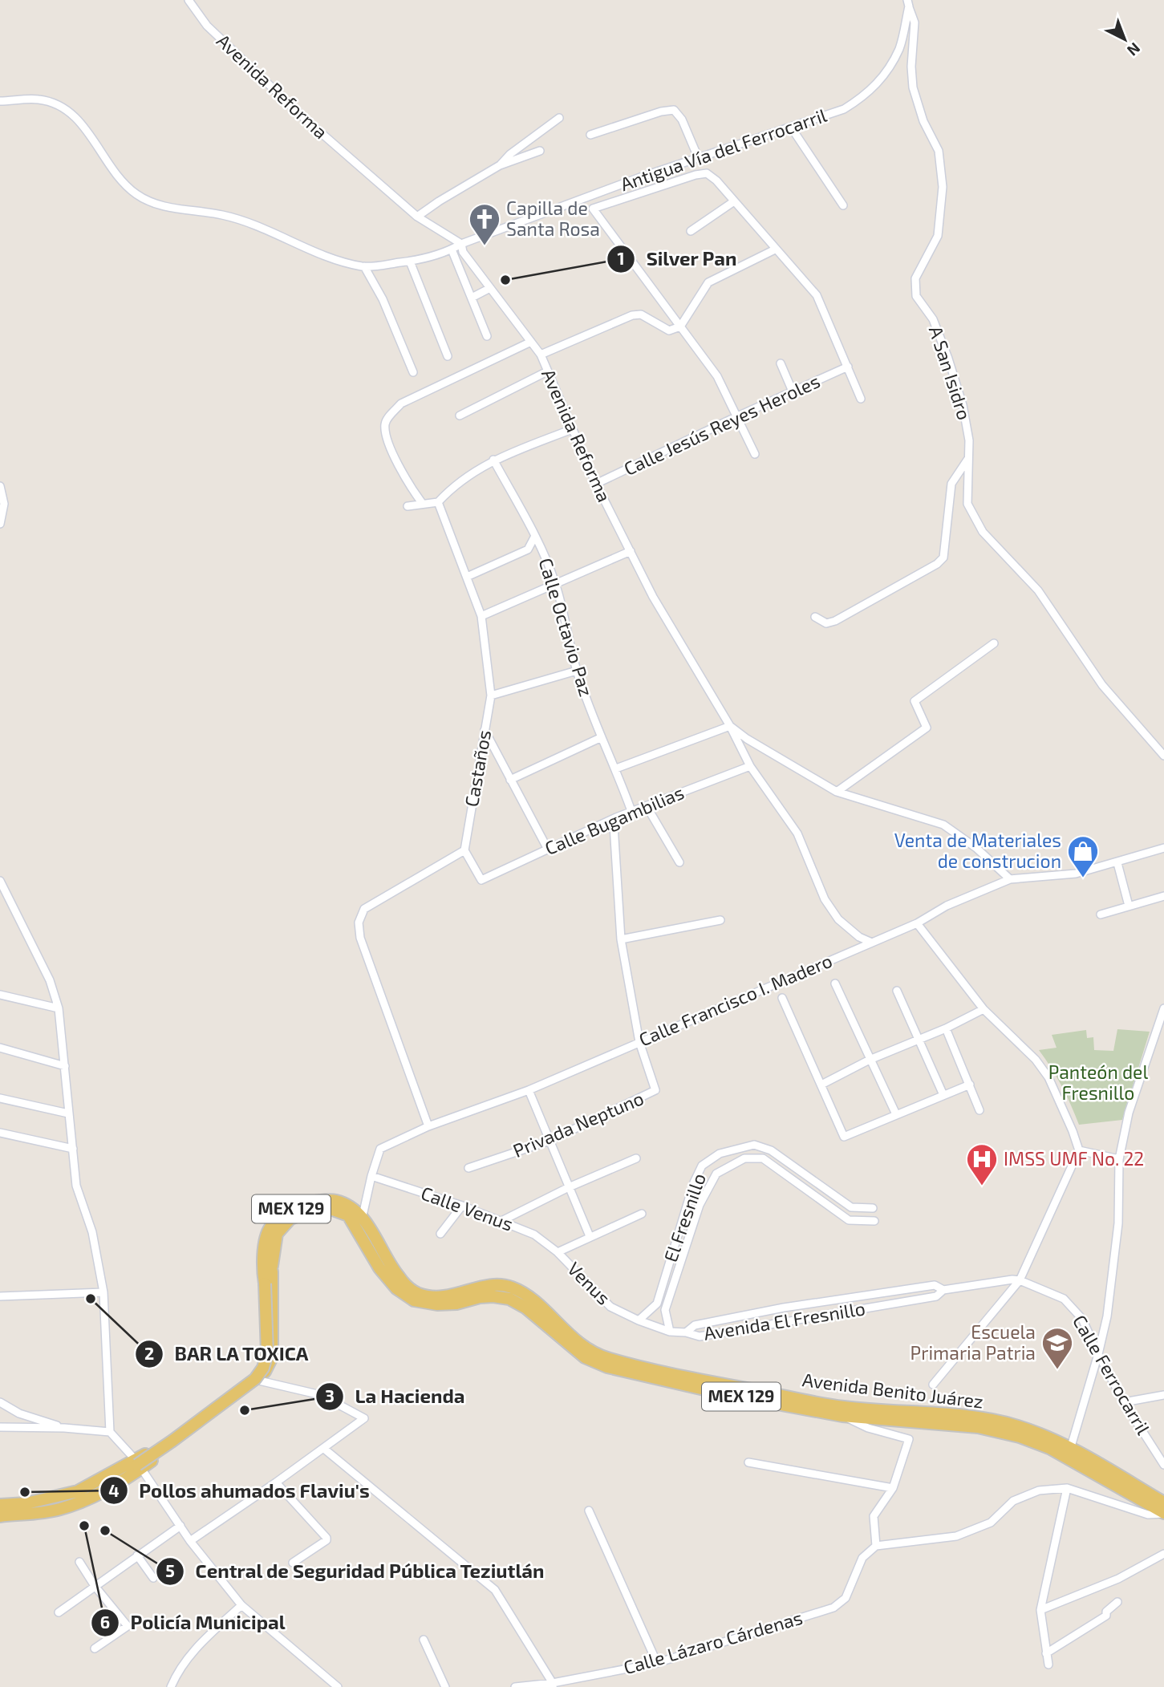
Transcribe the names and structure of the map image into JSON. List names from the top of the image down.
{
  "streets": {
    "main road": ["MEX 129", "Avenida Benito Juárez"],
    "street": [
      "Avenida Reforma",
      "Antigua Vía del Ferrocarril",
      "A San Isidro",
      "Calle Jesús Reyes Heroles",
      "Calle Octavio Paz",
      "Castaños",
      "Calle Bugambilias",
      "Calle Francisco I. Madero",
      "Privada Neptuno",
      "Calle Venus",
      "El Fresnillo",
      "Venus",
      "Avenida El Fresnillo",
      "Calle Ferrocarril",
      "Calle Lázaro Cárdenas"
    ]
  },
  "crossings": [
    ["Avenida Reforma", "Antigua Vía del Ferrocarril"],
    ["Avenida Reforma", "Calle Jesús Reyes Heroles"],
    ["Avenida Reforma", "Calle Bugambilias"],
    ["Avenida Reforma", "Calle Francisco I. Madero"],
    ["Antigua Vía del Ferrocarril", "A San Isidro"],
    ["Calle Octavio Paz", "Calle Bugambilias"],
    ["Castaños", "Calle Bugambilias"],
    ["Calle Francisco I. Madero", "Privada Neptuno"],
    ["Calle Francisco I. Madero", "Calle Venus"],
    ["Calle Francisco I. Madero", "Avenida Benito Juárez"],
    ["MEX 129", "Avenida Benito Juárez"],
    ["Calle Venus", "Venus"],
    ["Venus", "Avenida El Fresnillo"],
    ["Avenida El Fresnillo", "Calle Ferrocarril"]
  ],
  "parks": ["Panteón del Fresnillo"],
  "places": {
    "church": ["Capilla de Santa Rosa"],
    "other": [
      "Silver Pan",
      "BAR LA TOXICA",
      "La Hacienda",
      "Pollos ahumados Flaviu's",
      "Policía Municipal",
      "Central de Seguridad Pública Teziutlán"
    ],
    "shop": ["Venta de Materiales de construcion"],
    "hospital": ["IMSS UMF No. 22"],
    "school or university": ["Escuela Primaria Patria"]
  },
  "north": "bottom right"
}
